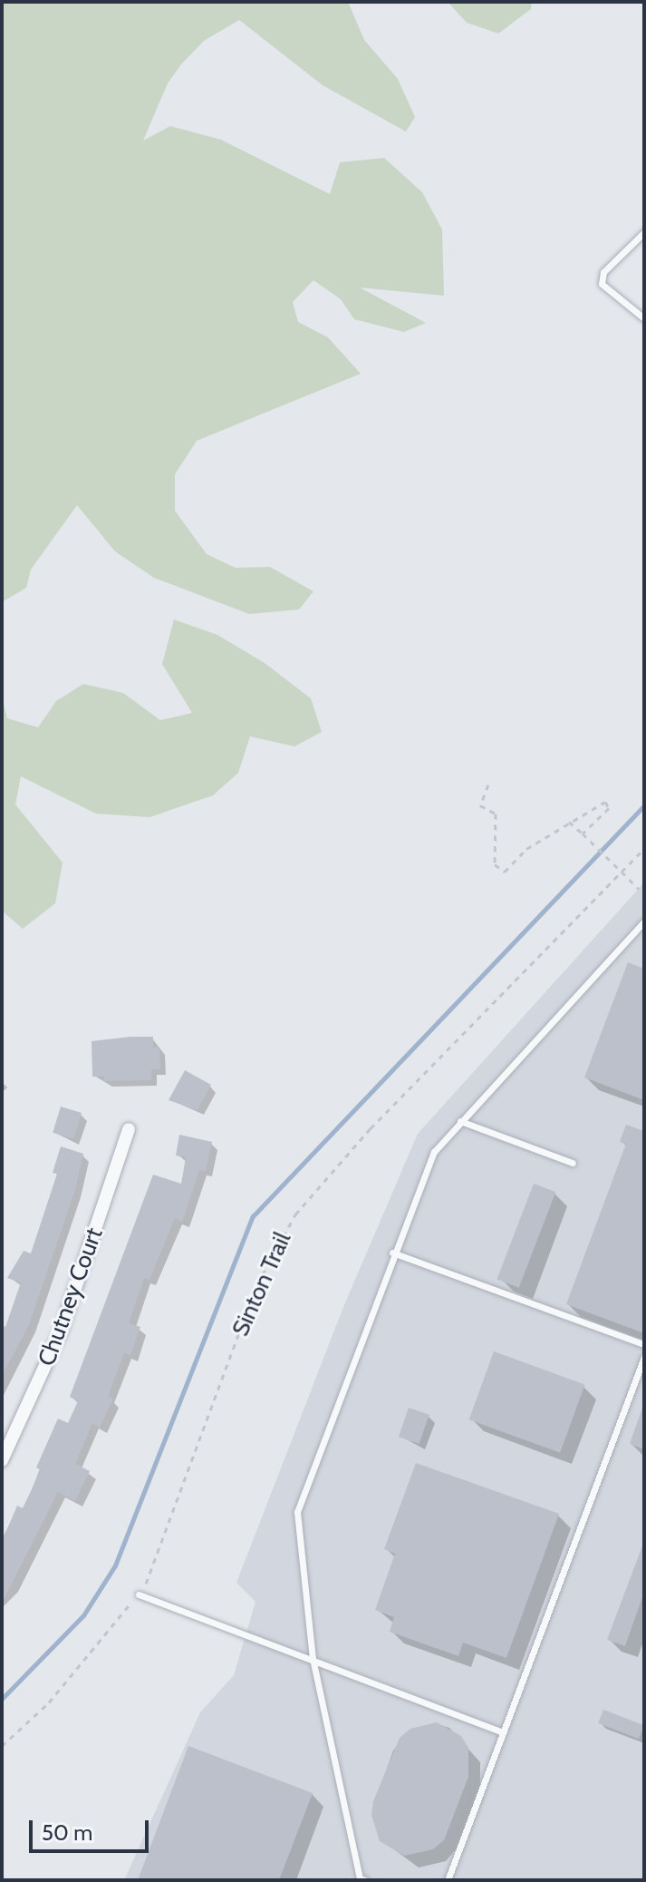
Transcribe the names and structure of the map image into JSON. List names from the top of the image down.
{
  "streets": {
    "street": ["Chutney Court"],
    "path": ["Sinton Trail"]
  },
  "scale_bar": "50 m"
}
